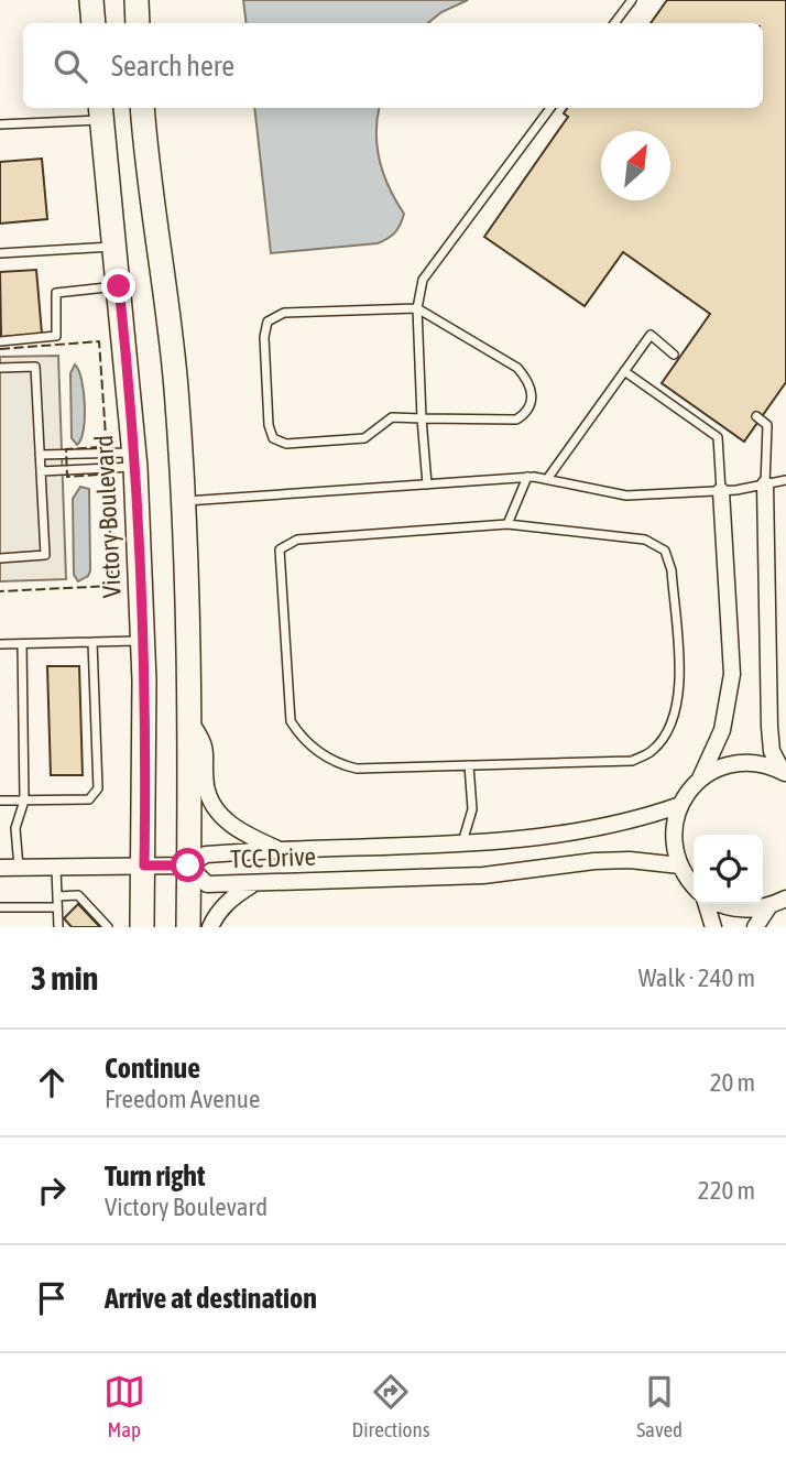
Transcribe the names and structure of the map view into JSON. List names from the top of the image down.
{
  "streets": {
    "main road": ["Victory Boulevard"],
    "street": ["TCC Drive"]
  },
  "north": "top right",
  "page": {
    "search": "Search here",
    "heading": ["3 min", "Walk · 240 m"],
    "list": [
      ["Continue", "Freedom Avenue", "20 m"],
      ["Turn right", "Victory Boulevard", "220 m"],
      "Arrive at destination"
    ],
    "nav": ["Map", "Directions", "Saved"]
  }
}
